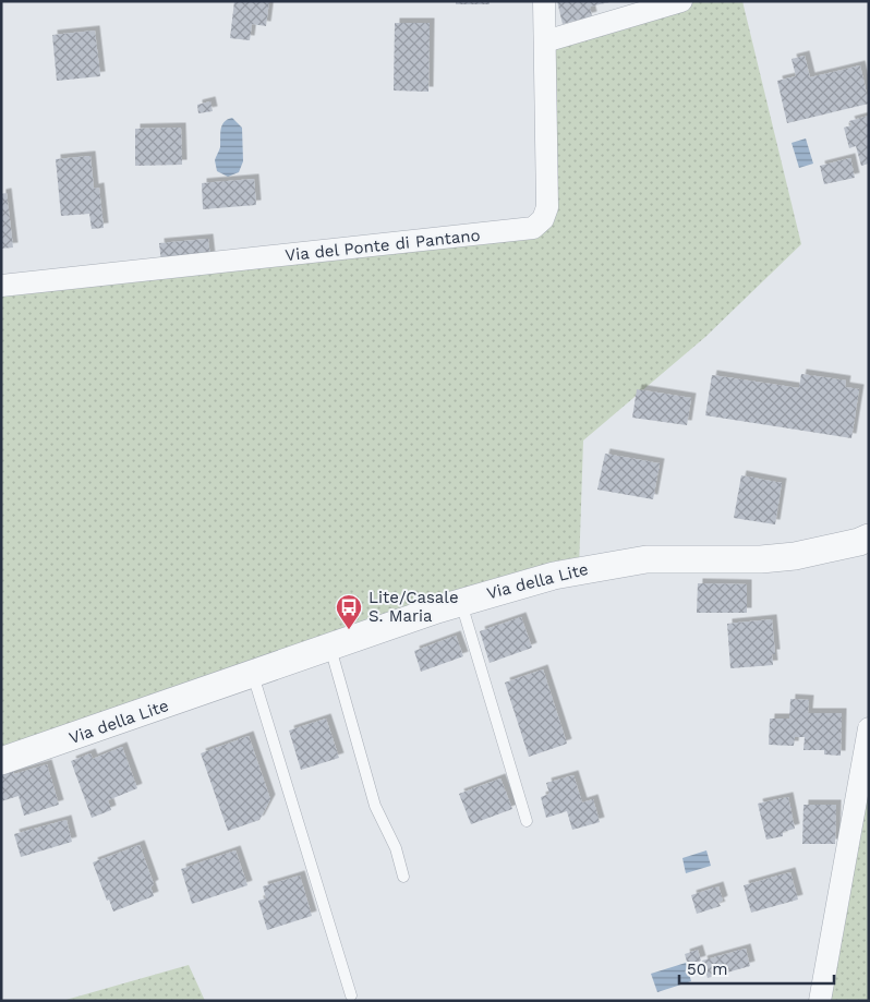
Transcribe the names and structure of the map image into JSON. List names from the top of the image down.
{
  "streets": {
    "street": ["Via del Ponte di Pantano", "Via della Lite"]
  },
  "places": {
    "bus stop": ["Lite/Casale S. Maria"]
  },
  "scale_bar": "50 m"
}
